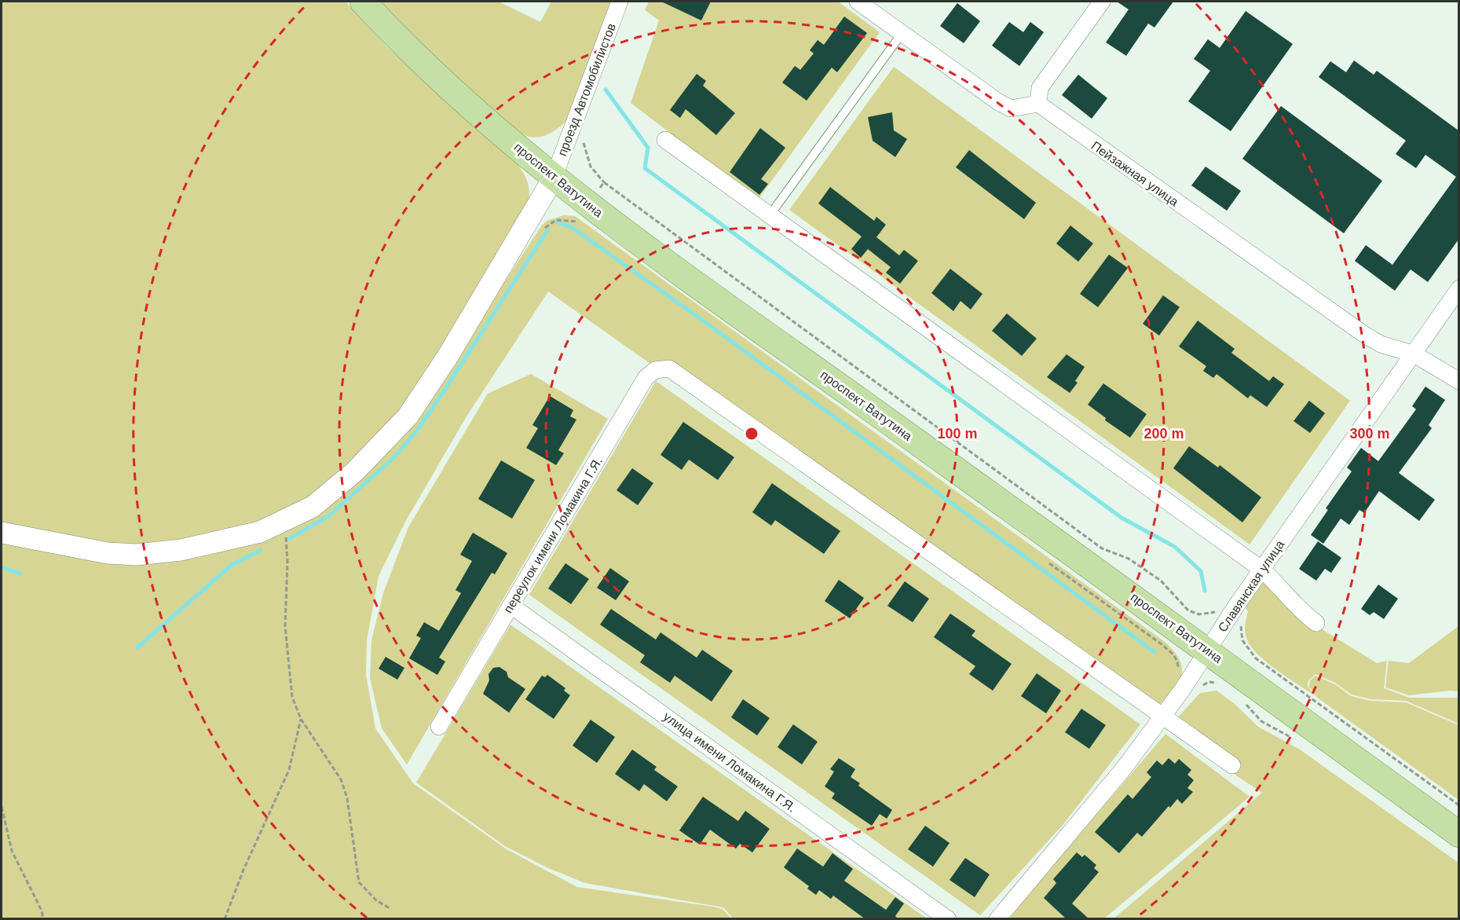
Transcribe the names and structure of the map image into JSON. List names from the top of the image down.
{
  "streets": {
    "main road": ["проспект Ватутина"],
    "street": [
      "проезд Автомобилистов",
      "Пейзажная улица",
      "переулок имени Ломакина Г.Я.",
      "Славянская улица",
      "улица имени Ломакина Г.Я."
    ]
  },
  "crossings": [
    ["проезд Автомобилистов", "проспект Ватутина"],
    ["Пейзажная улица", "Славянская улица"],
    ["проспект Ватутина", "Славянская улица"],
    ["переулок имени Ломакина Г.Я.", "Славянская улица"],
    ["переулок имени Ломакина Г.Я.", "улица имени Ломакина Г.Я."]
  ],
  "rings": ["100 m", "200 m", "300 m"]
}
